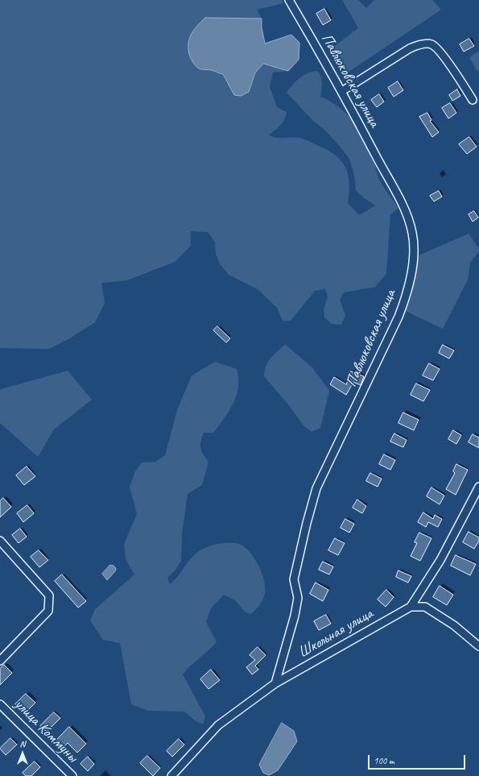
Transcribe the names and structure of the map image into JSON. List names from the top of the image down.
{
  "streets": {
    "street": ["Павлюковская улица", "Школьная улица", "улица Коммуны"]
  },
  "crossings": [
    ["Павлюковская улица", "Школьная улица"]
  ],
  "scale_bar": "100 m",
  "north": "top"
}
